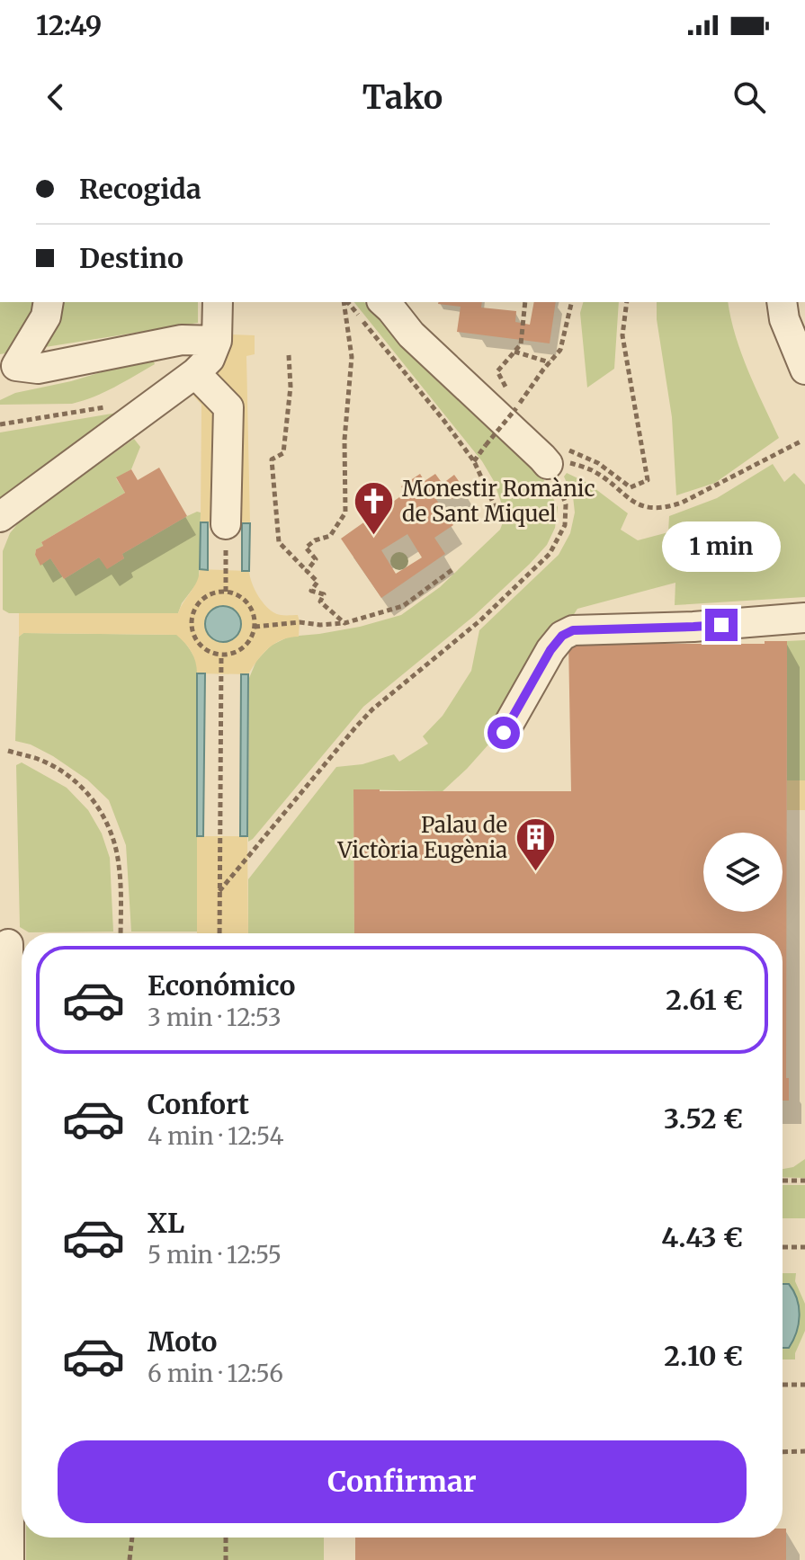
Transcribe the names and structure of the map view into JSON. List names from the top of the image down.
{
  "places": {
    "church": ["Monestir Romànic de Sant Miquel"],
    "building": ["Palau de Victòria Eugènia"]
  },
  "page": {
    "status": "12:49",
    "header": "Tako",
    "banner": ["Recogida", "Destino"],
    "bubble": "1 min",
    "list": [
      {
        "name": "Económico",
        "note": "3 min · 12:53",
        "value": "2.61 €"
      },
      {
        "name": "Confort",
        "note": "4 min · 12:54",
        "value": "3.52 €"
      },
      {
        "name": "XL",
        "note": "5 min · 12:55",
        "value": "4.43 €"
      },
      {
        "name": "Moto",
        "note": "6 min · 12:56",
        "value": "2.10 €"
      }
    ],
    "buttons": "Confirmar"
  }
}
